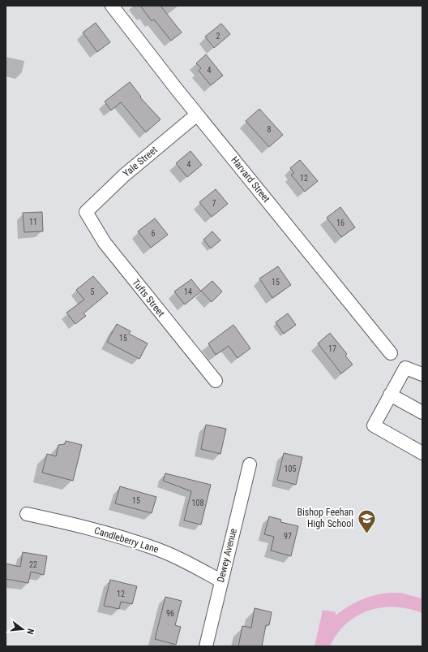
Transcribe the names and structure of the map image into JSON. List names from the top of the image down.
{
  "streets": {
    "street": [
      "Yale Street",
      "Harvard Street",
      "Tufts Street",
      "Candleberry Lane",
      "Dewey Avenue"
    ]
  },
  "crossings": [
    ["Yale Street", "Harvard Street"],
    ["Yale Street", "Tufts Street"],
    ["Candleberry Lane", "Dewey Avenue"]
  ],
  "places": {
    "school or university": ["Bishop Feehan High School"]
  },
  "house_numbers": [
    "2",
    "4",
    "8",
    "4",
    "12",
    "7",
    "11",
    "16",
    "6",
    "15",
    "5",
    "14",
    "15",
    "17",
    "105",
    "15",
    "108",
    "97",
    "22",
    "12",
    "96"
  ],
  "north": "right"
}
